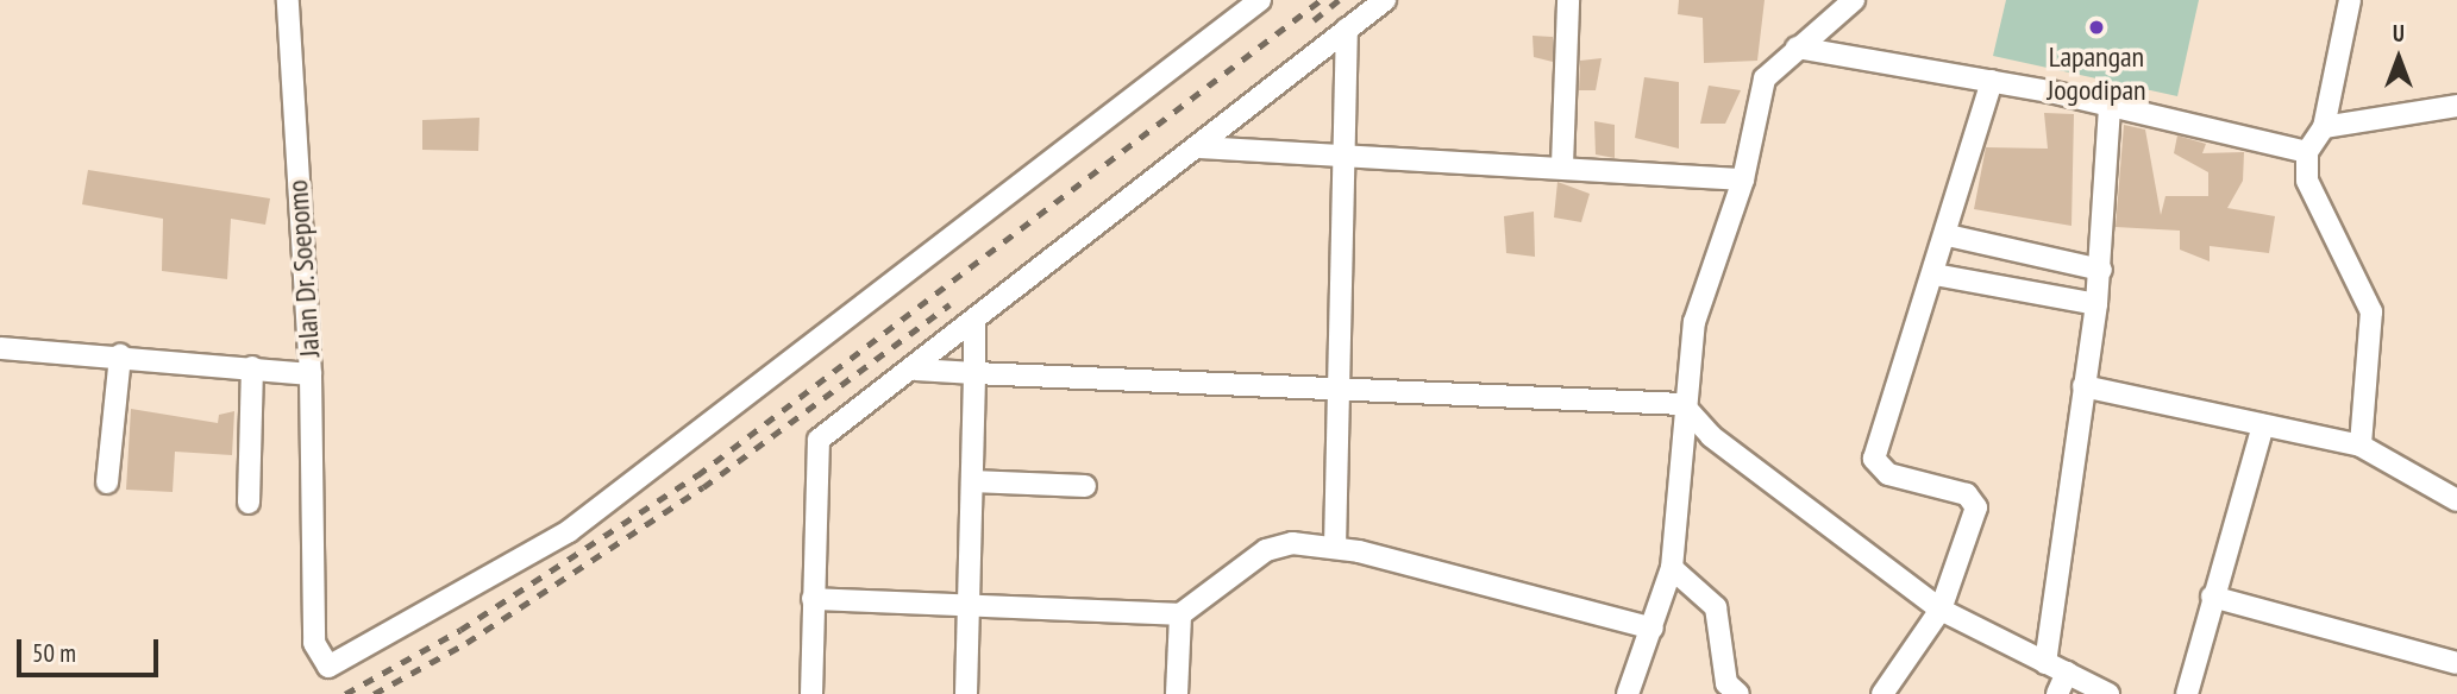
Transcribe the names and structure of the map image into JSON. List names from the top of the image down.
{
  "streets": {
    "street": ["Jalan Dr. Soepomo"]
  },
  "places": ["Lapangan Jogodipan"],
  "scale_bar": "50 m",
  "north": "top"
}
